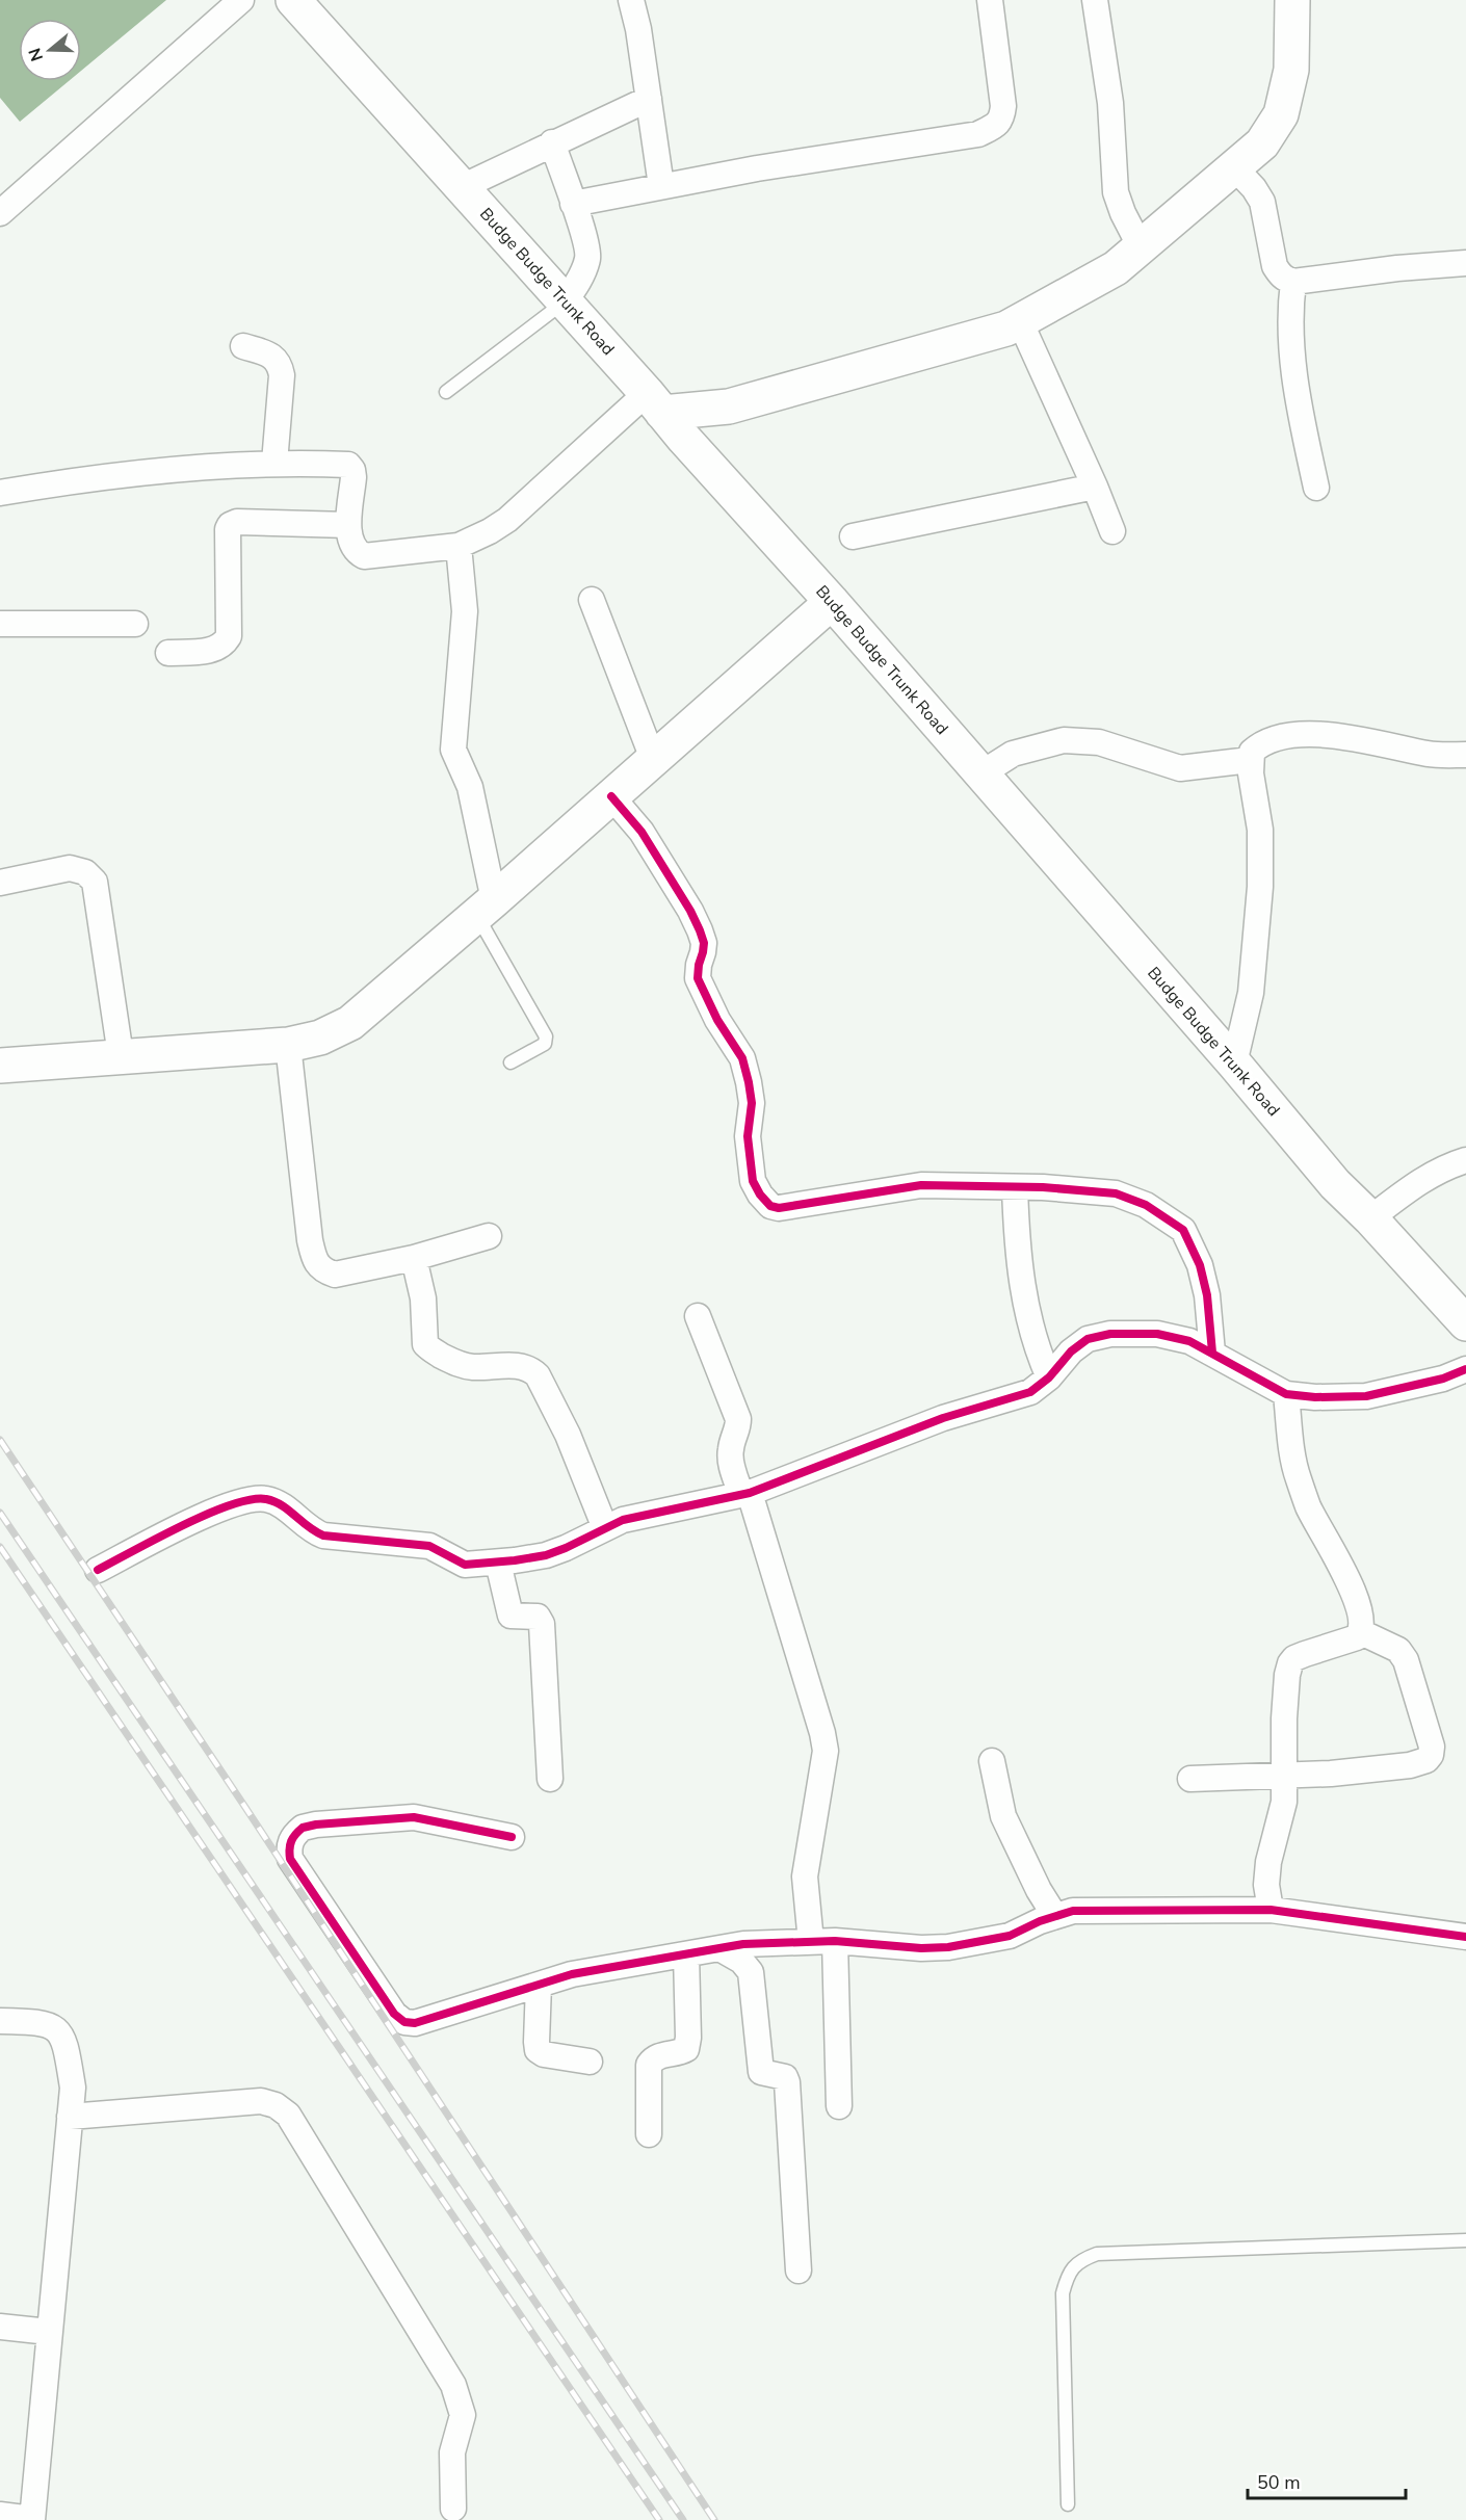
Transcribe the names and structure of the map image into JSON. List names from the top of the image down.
{
  "streets": {
    "street": ["Budge Budge Trunk Road"]
  },
  "scale_bar": "50 m",
  "north": "left"
}
